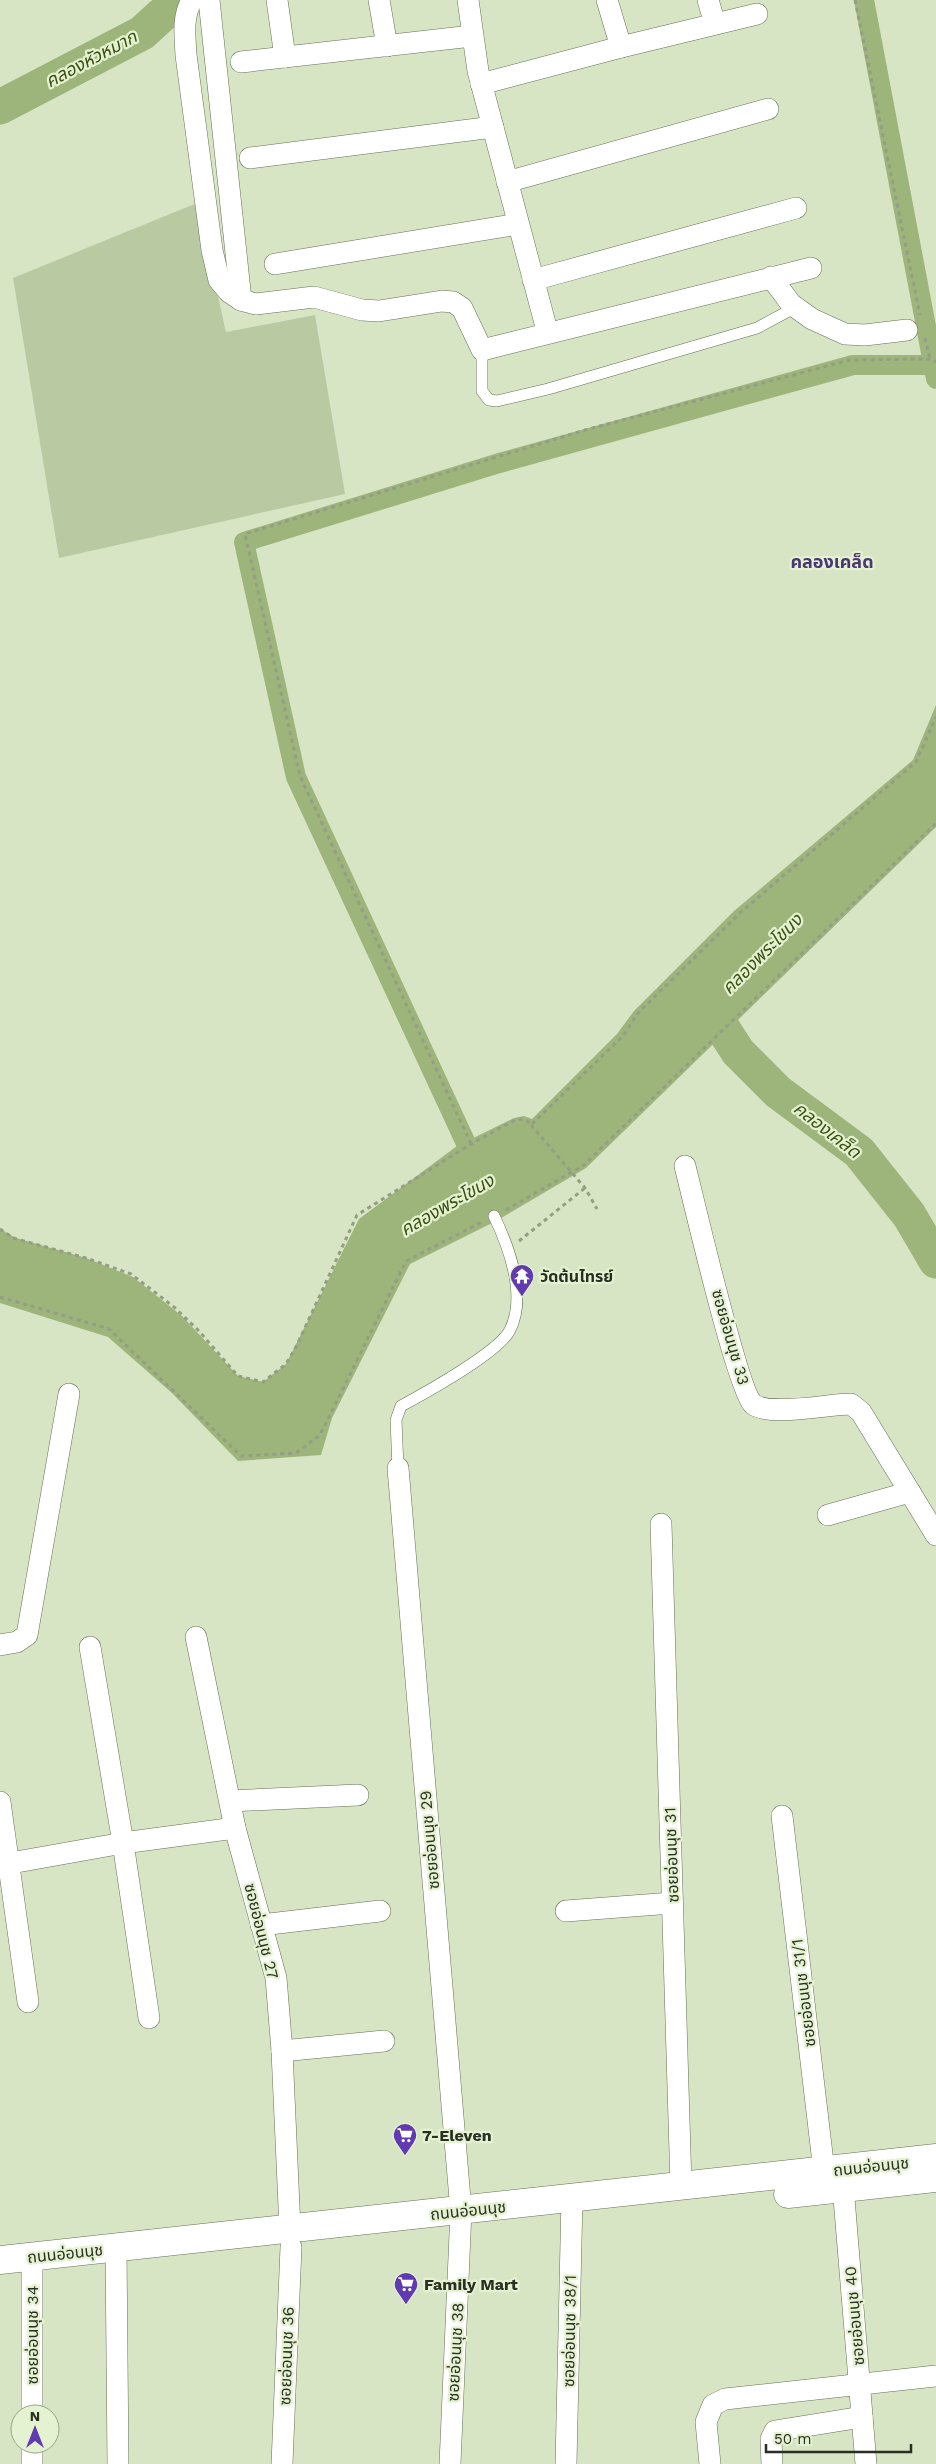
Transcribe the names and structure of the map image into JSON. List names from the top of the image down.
{
  "streets": {
    "main road": ["ถนนอ่อนนุช"],
    "street": [
      "ซอยอ่อนนุช 33",
      "ซอยอ่อนนุช 29",
      "ซอยอ่อนนุช 31",
      "ซอยอ่อนนุช 27",
      "ซอยอ่อนนุช 31/1",
      "ซอยอ่อนนุช 40",
      "ซอยอ่อนนุช 38/1",
      "ซอยอ่อนนุช 34",
      "ซอยอ่อนนุช 38",
      "ซอยอ่อนนุช 36"
    ]
  },
  "crossings": [
    ["ซอยอ่อนนุช 29", "ถนนอ่อนนุช"],
    ["ซอยอ่อนนุช 29", "ซอยอ่อนนุช 38"],
    ["ซอยอ่อนนุช 31", "ถนนอ่อนนุช"],
    ["ซอยอ่อนนุช 27", "ถนนอ่อนนุช"],
    ["ซอยอ่อนนุช 27", "ซอยอ่อนนุช 36"],
    ["ซอยอ่อนนุช 31/1", "ถนนอ่อนนุช"],
    ["ซอยอ่อนนุช 31/1", "ซอยอ่อนนุช 40"],
    ["ถนนอ่อนนุช", "ซอยอ่อนนุช 40"],
    ["ถนนอ่อนนุช", "ซอยอ่อนนุช 38/1"],
    ["ถนนอ่อนนุช", "ซอยอ่อนนุช 34"],
    ["ถนนอ่อนนุช", "ซอยอ่อนนุช 38"],
    ["ถนนอ่อนนุช", "ซอยอ่อนนุช 36"]
  ],
  "districts": ["คลองเคล็ด"],
  "water": ["คลองหัวหมาก", "คลองพระโขนง", "คลองเคล็ด"],
  "places": {
    "temple": ["วัดต้นไทรย์"],
    "supermarket": ["7-Eleven", "Family Mart"]
  },
  "scale_bar": "50 m",
  "north": "top"
}
